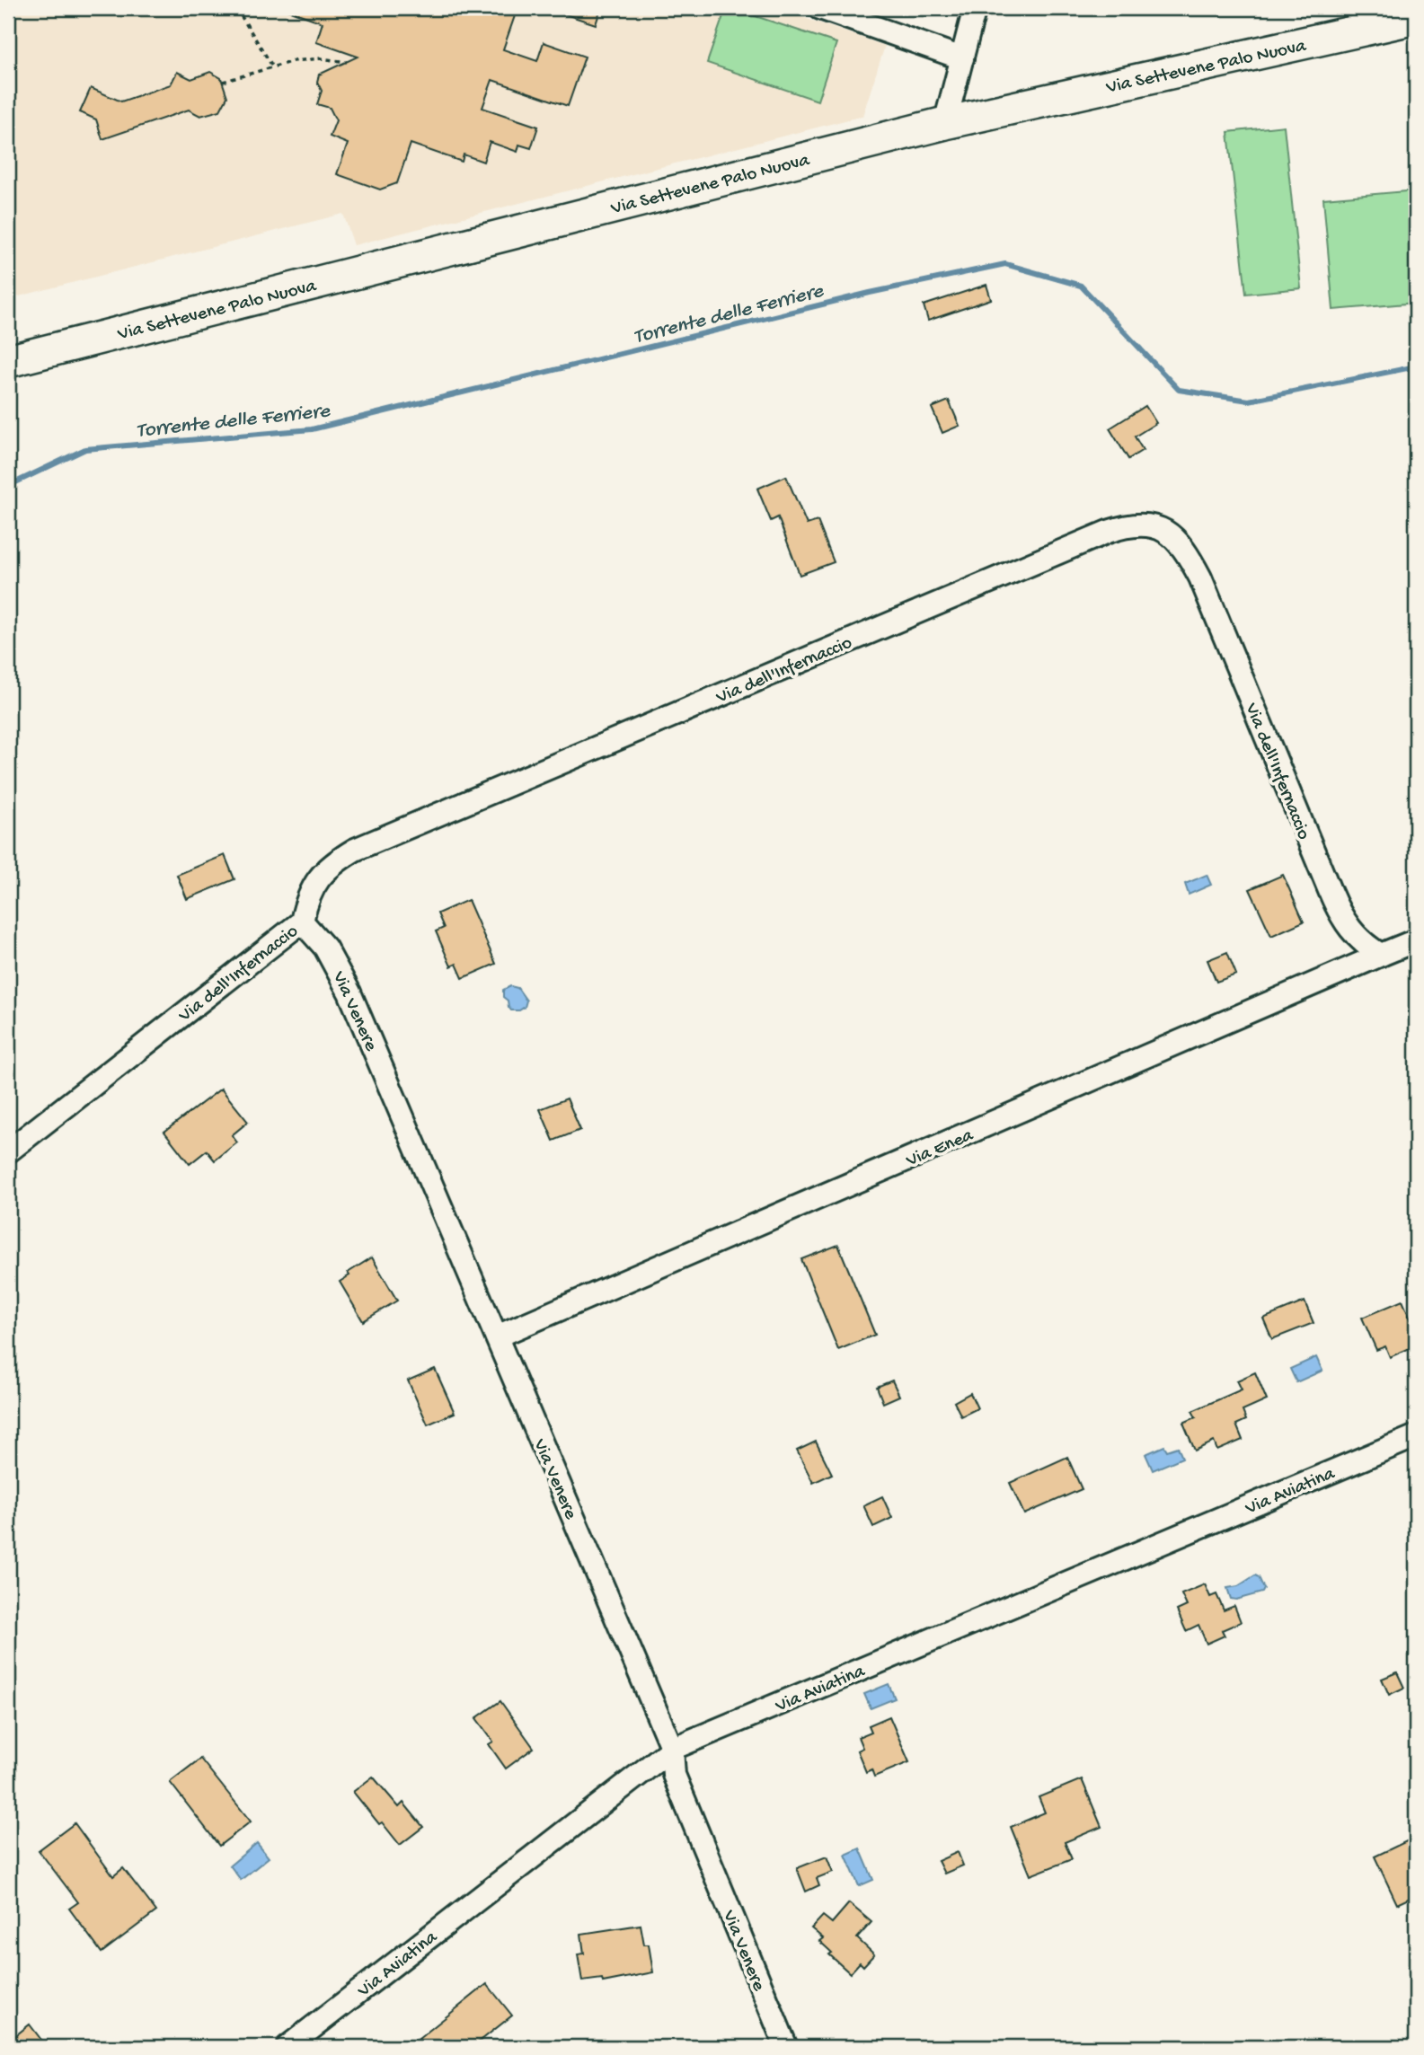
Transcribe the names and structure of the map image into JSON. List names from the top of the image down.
{
  "streets": {
    "main road": ["Via Settevene Palo Nuova"],
    "street": [
      "Via dell'Infernaccio",
      "Via Venere",
      "Via Enea",
      "Via Aviatina"
    ]
  },
  "crossings": [
    ["Via dell'Infernaccio", "Via Venere"],
    ["Via dell'Infernaccio", "Via Enea"],
    ["Via Venere", "Via Enea"],
    ["Via Venere", "Via Aviatina"]
  ],
  "water": ["Torrente delle Ferriere"]
}
